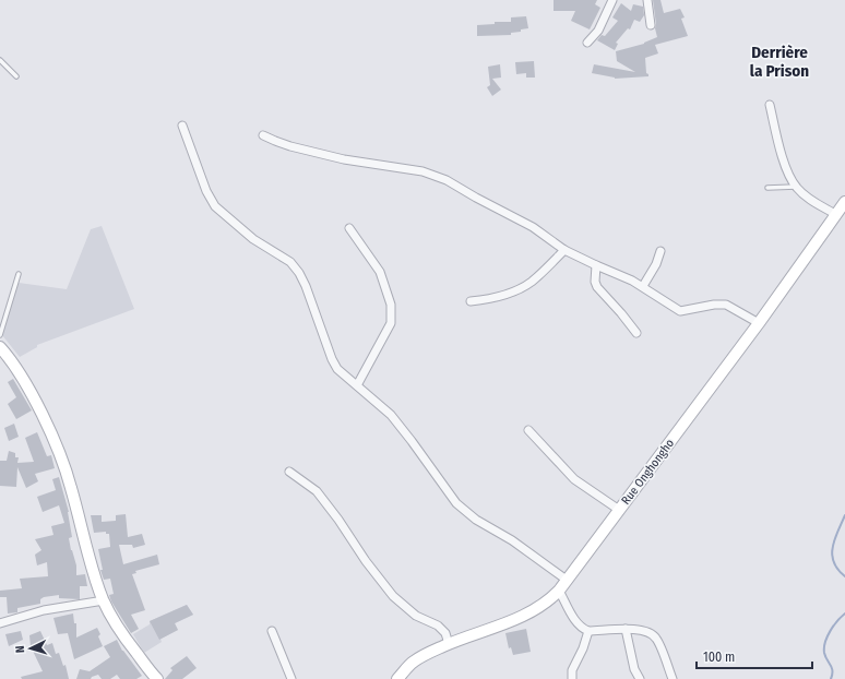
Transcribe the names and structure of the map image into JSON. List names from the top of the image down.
{
  "streets": {
    "main road": ["Rue Onghongho"]
  },
  "districts": ["Derrière la Prison"],
  "scale_bar": "100 m",
  "north": "left"
}
